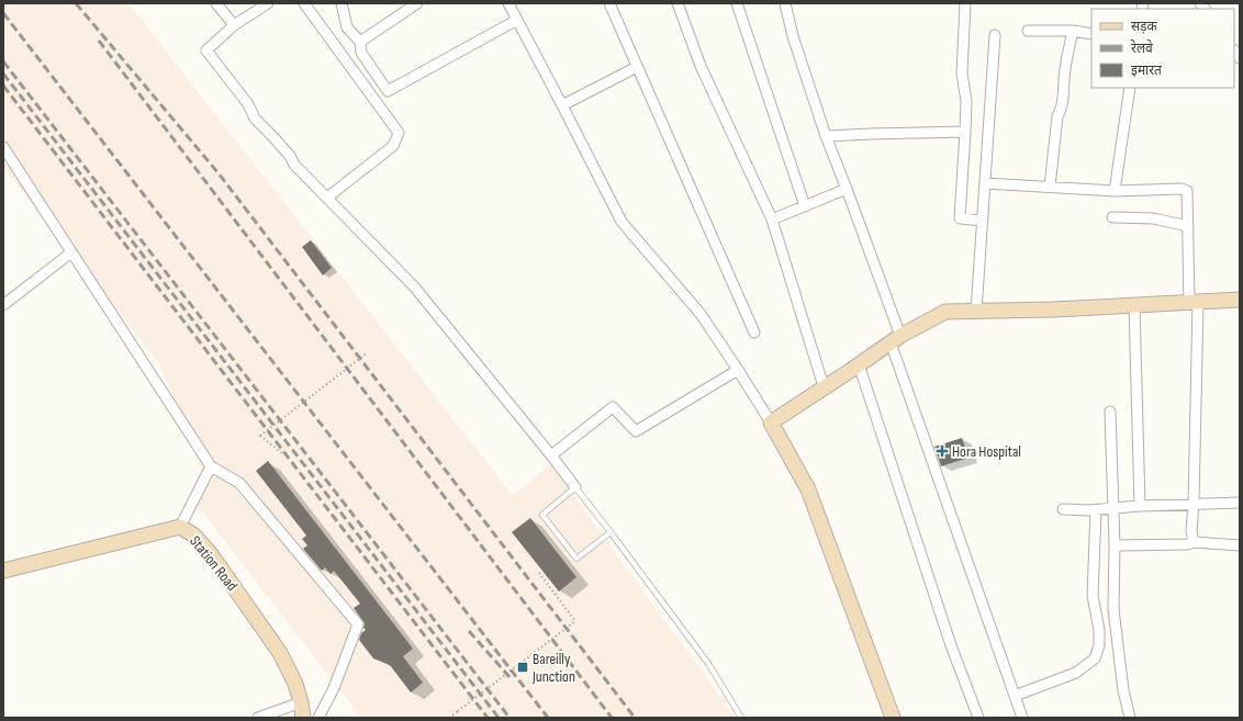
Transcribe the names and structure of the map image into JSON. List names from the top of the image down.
{
  "streets": {
    "street": ["Station Road"]
  },
  "places": {
    "health": ["Hora Hospital"],
    "transit": ["Bareilly Junction"]
  },
  "legend": ["सड़क", "रेलवे", "इमारत"]
}
